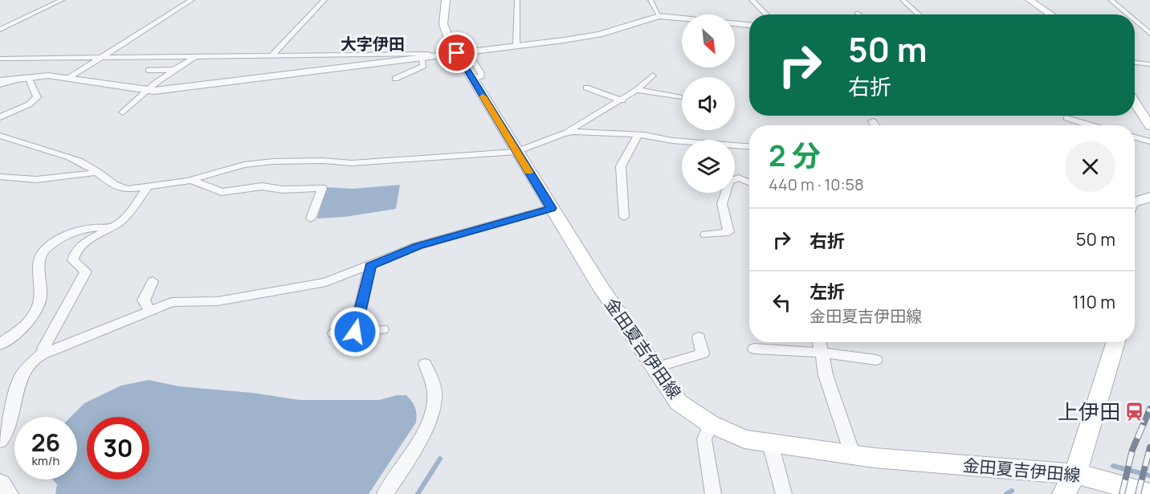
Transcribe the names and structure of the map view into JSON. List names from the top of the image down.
{
  "streets": {
    "main road": ["金田夏吉伊田線"]
  },
  "districts": ["大字伊田"],
  "places": {
    "station": ["上伊田"]
  },
  "north": "bottom right",
  "page": {
    "turn": ["50 m", "右折"],
    "heading": ["2 分", "440 m · 10:58"],
    "list": [
      {
        "name": "右折",
        "value": "50 m"
      },
      {
        "name": "左折",
        "note": "金田夏吉伊田線",
        "value": "110 m"
      }
    ],
    "speed": "26 km/h",
    "limit": "30"
  }
}
